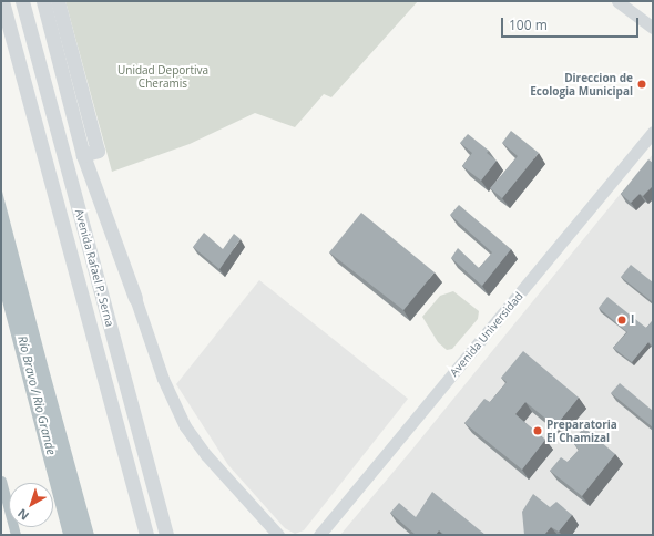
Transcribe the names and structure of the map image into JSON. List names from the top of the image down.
{
  "streets": {
    "highway": ["Avenida Rafael P. Serna"],
    "main road": ["Avenida Universidad"]
  },
  "water": ["Río Bravo / Rio Grande"],
  "parks": ["Unidad Deportiva Cheramis"],
  "places": ["Direccion de Ecologia Municipal", "I", "Preparatoria El Chamizal"],
  "scale_bar": "100 m",
  "north": "bottom left"
}
